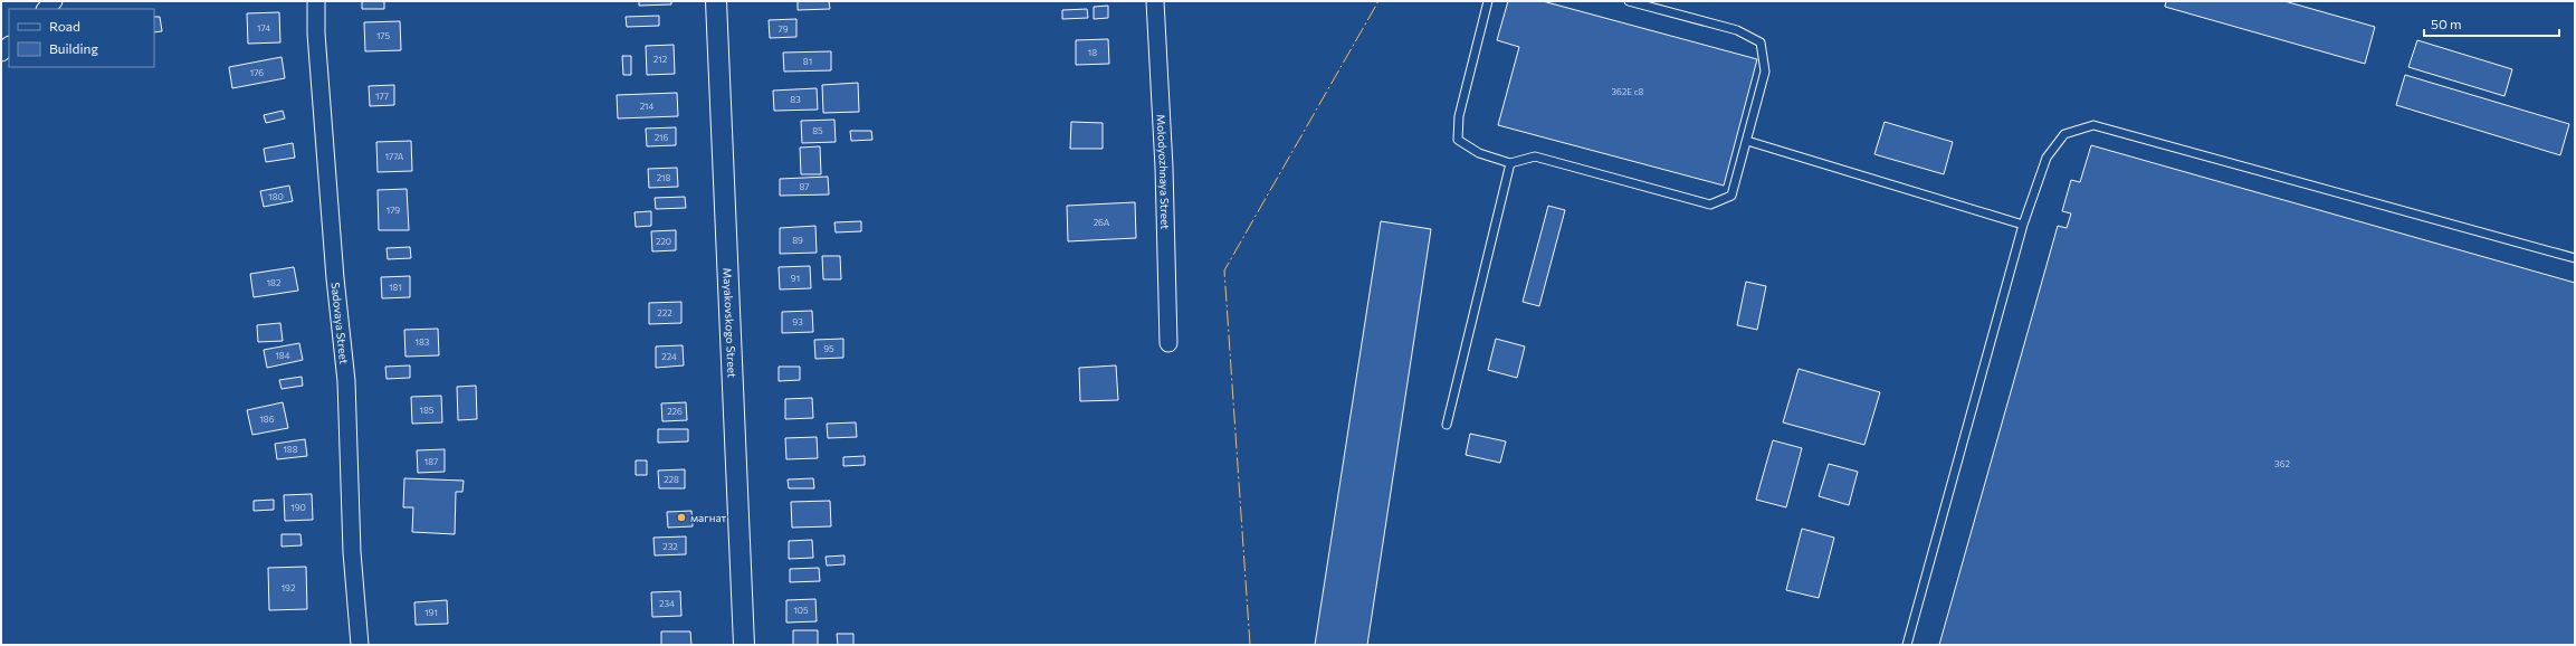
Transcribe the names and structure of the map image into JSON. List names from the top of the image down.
{
  "streets": {
    "street": ["Molodyozhnaya Street", "Sadovaya Street", "Mayakovskogo Street"]
  },
  "places": ["магнат"],
  "house_numbers": [
    "174",
    "79",
    "175",
    "18",
    "212",
    "81",
    "176",
    "362Е с8",
    "177",
    "83",
    "214",
    "85",
    "216",
    "177А",
    "218",
    "87",
    "180",
    "179",
    "26А",
    "89",
    "220",
    "91",
    "182",
    "181",
    "222",
    "93",
    "183",
    "95",
    "184",
    "224",
    "185",
    "226",
    "186",
    "188",
    "187",
    "362",
    "228",
    "190",
    "232",
    "192",
    "234",
    "105",
    "191"
  ],
  "legend": ["Road", "Building"],
  "scale_bar": "50 m"
}
